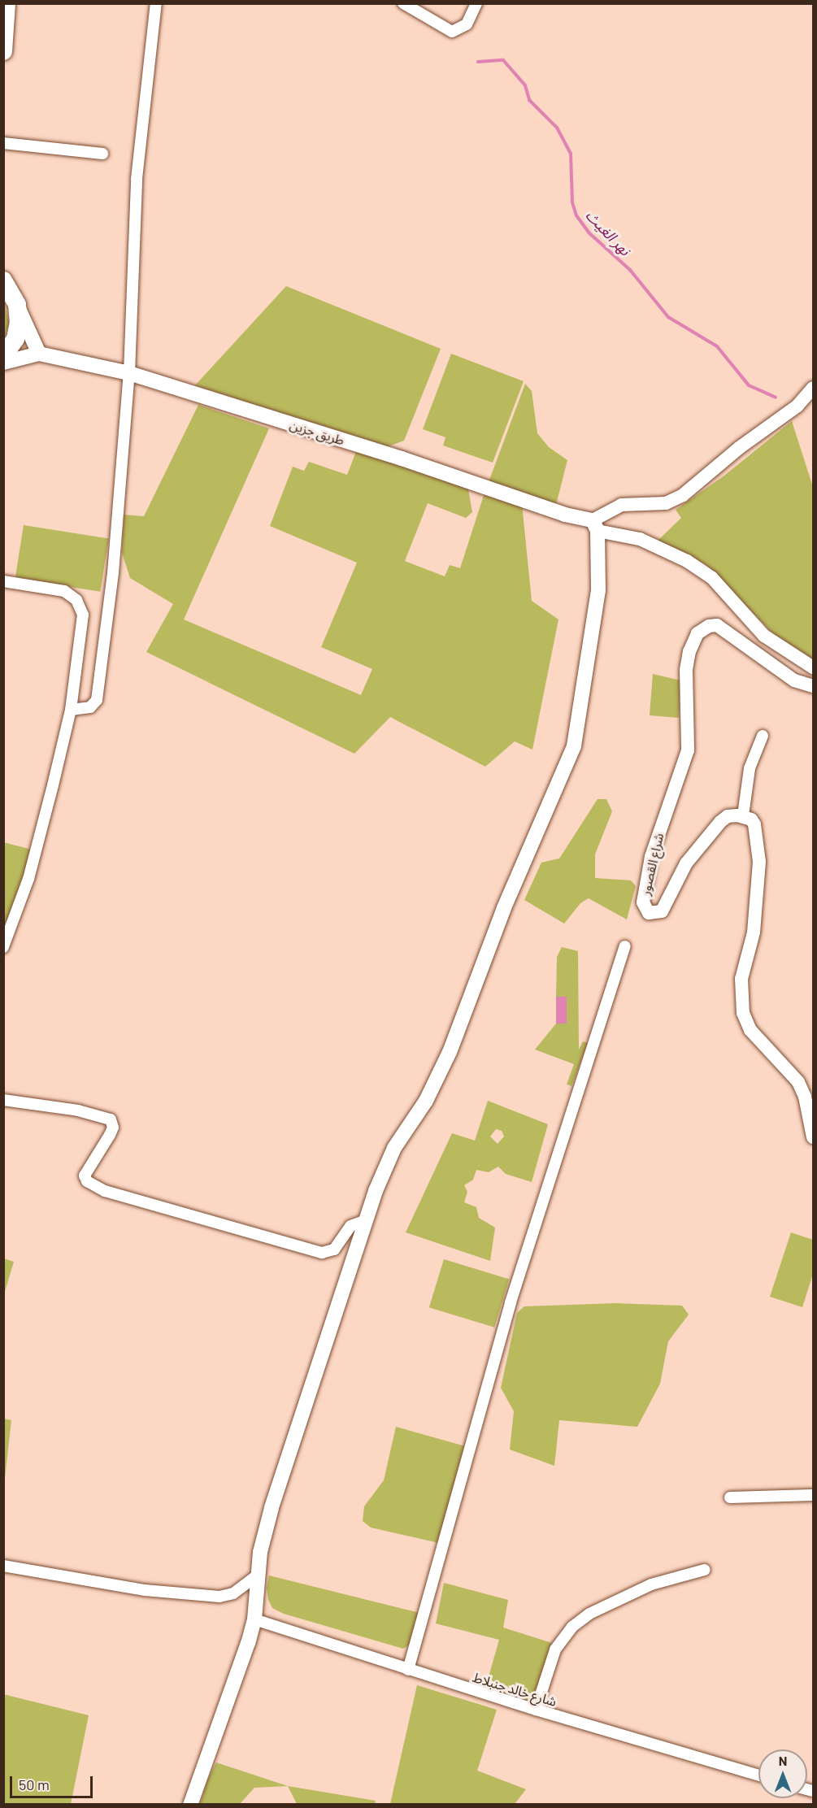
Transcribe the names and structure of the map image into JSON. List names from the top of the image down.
{
  "streets": {
    "main road": ["طريق جزين"],
    "street": ["شراع القصور", "شارع خالد جنبلاط"]
  },
  "water": ["نهر الغيث"],
  "scale_bar": "50 m",
  "north": "top"
}
